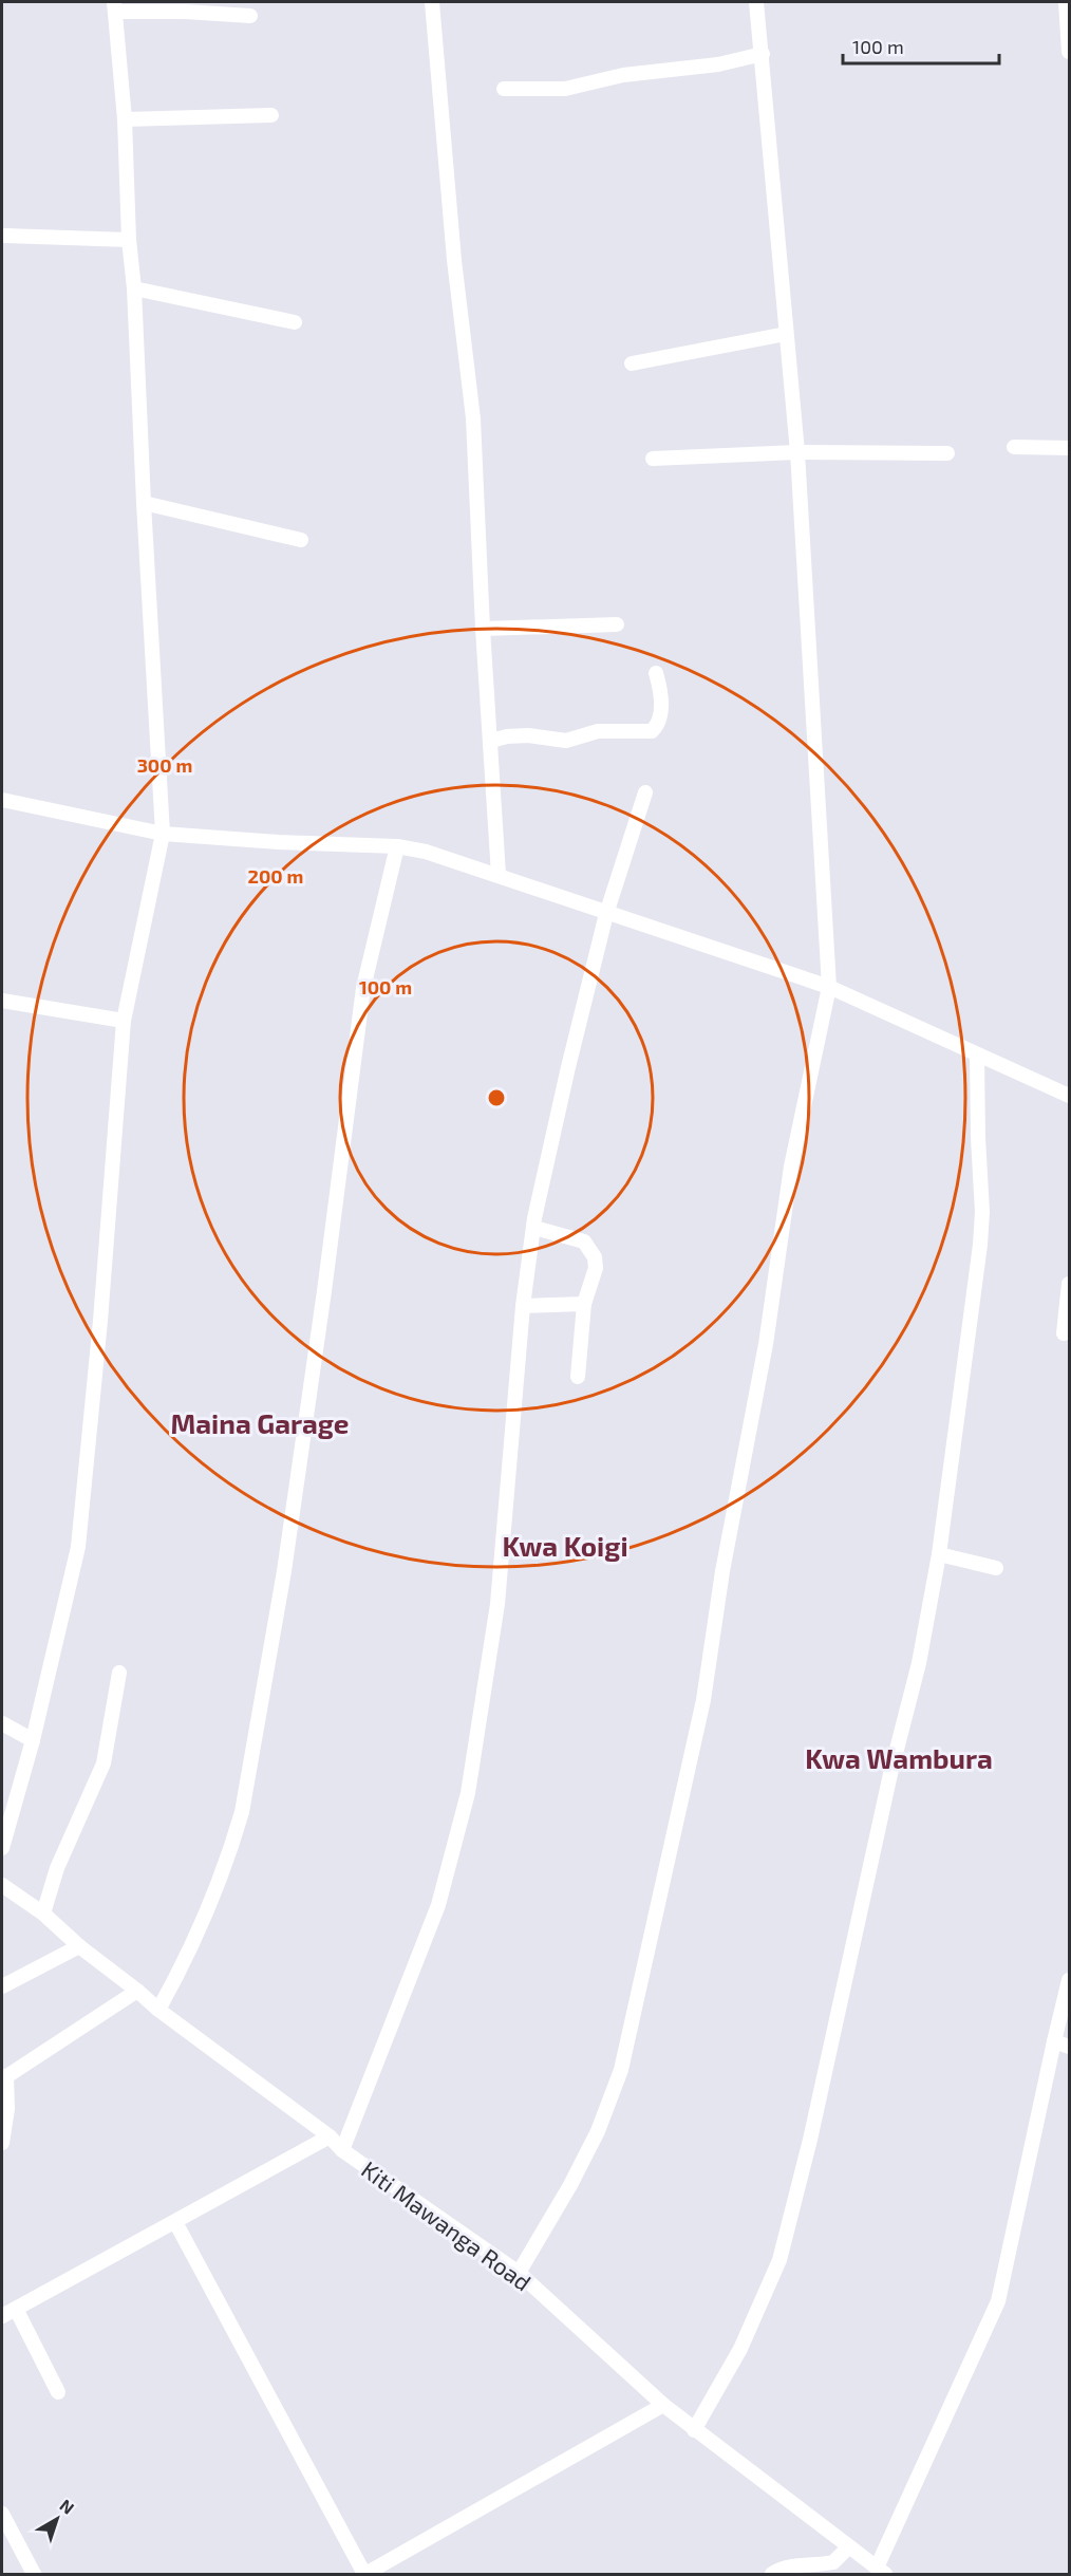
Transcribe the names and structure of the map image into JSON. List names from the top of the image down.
{
  "streets": {
    "street": ["Kiti Mawanga Road"]
  },
  "districts": ["Maina Garage", "Kwa Koigi", "Kwa Wambura"],
  "scale_bar": "100 m",
  "north": "top right",
  "rings": ["300 m", "200 m", "100 m"]
}
